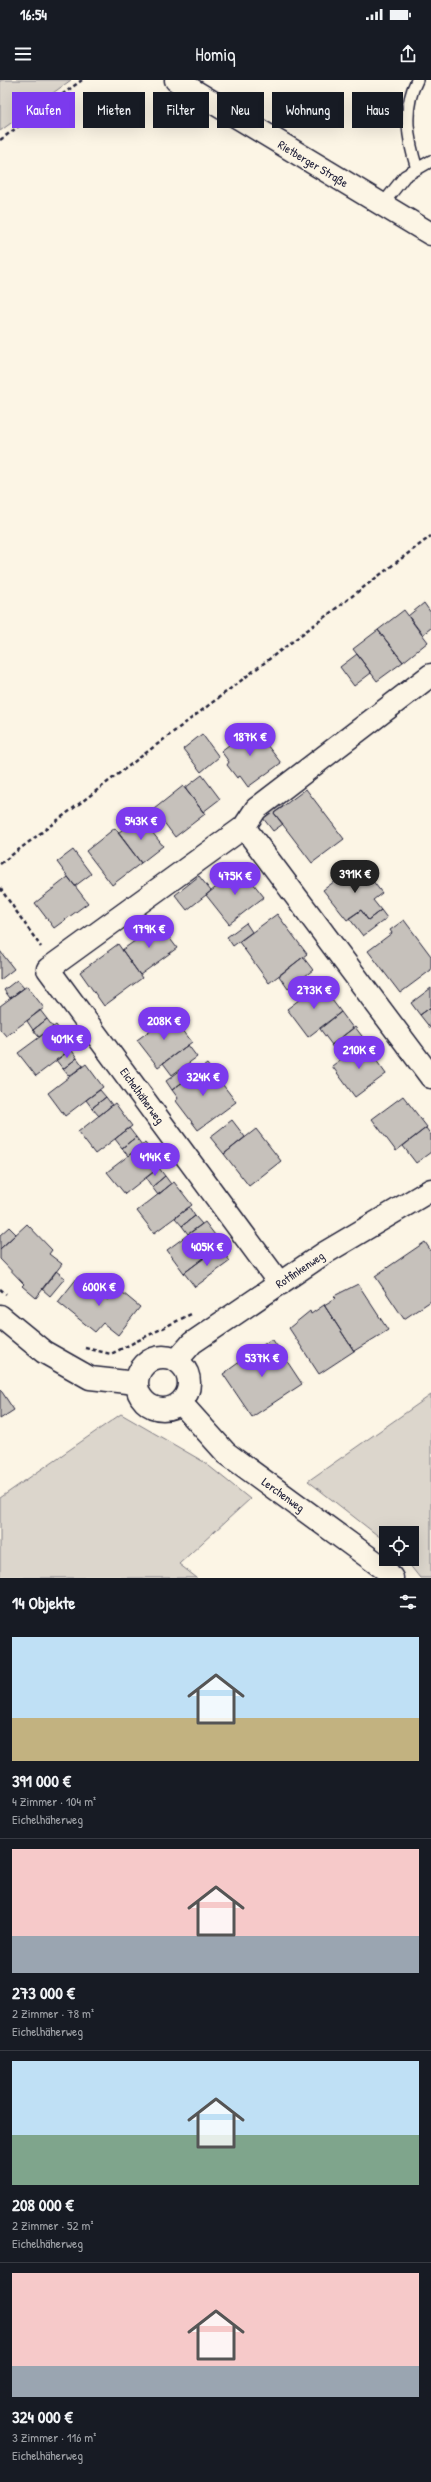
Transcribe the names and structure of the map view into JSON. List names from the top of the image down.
{
  "streets": {
    "street": [
      "Rietberger Straße",
      "Eichelhäherweg",
      "Rotfinkenweg",
      "Lerchenweg"
    ]
  },
  "crossings": [
    ["Eichelhäherweg", "Rotfinkenweg"],
    ["Rotfinkenweg", "Lerchenweg"]
  ],
  "page": {
    "status": "16:54",
    "header": "Homiq",
    "chip": [
      "Kaufen",
      "Mieten",
      "Filter",
      "Neu",
      "Wohnung",
      "Haus"
    ],
    "price": [
      "187K €",
      "543K €",
      "391K €",
      "475K €",
      "179K €",
      "273K €",
      "208K €",
      "401K €",
      "210K €",
      "324K €",
      "414K €",
      "405K €",
      "600K €",
      "537K €"
    ],
    "heading": "14 Objekte",
    "list": [
      {
        "name": "391 000 €",
        "note": "4 Zimmer · 104 m² · Eichelhäherweg"
      },
      {
        "name": "273 000 €",
        "note": "2 Zimmer · 78 m² · Eichelhäherweg"
      },
      {
        "name": "208 000 €",
        "note": "2 Zimmer · 52 m² · Eichelhäherweg"
      },
      {
        "name": "324 000 €",
        "note": "3 Zimmer · 116 m² · Eichelhäherweg"
      }
    ]
  }
}
